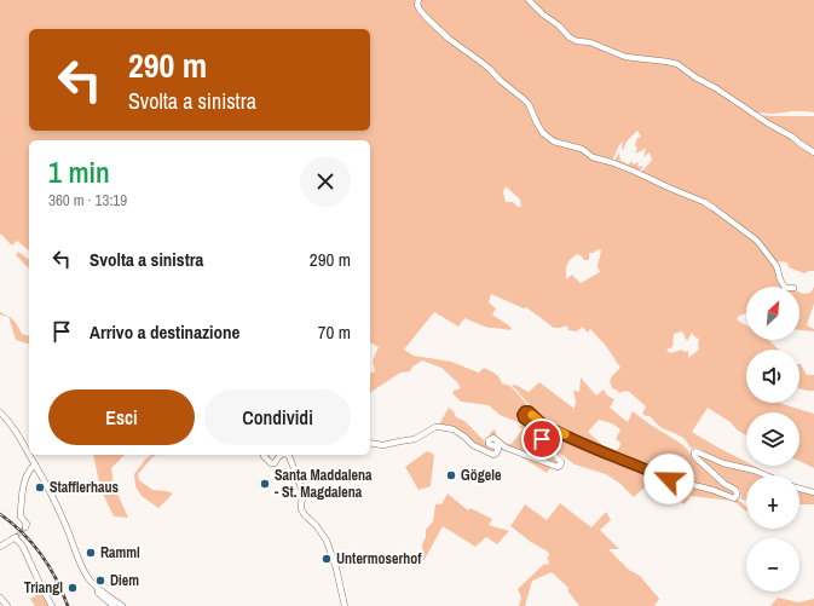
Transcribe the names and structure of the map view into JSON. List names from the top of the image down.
{
  "places": [
    "Gögele",
    "Santa Maddalena - St. Magdalena",
    "Stafflerhaus",
    "Ramml",
    "Untermoserhof",
    "Diem",
    "Triangl"
  ],
  "north": "top right",
  "page": {
    "turn": ["290 m", "Svolta a sinistra"],
    "heading": ["1 min", "360 m · 13:19"],
    "list": [
      {
        "name": "Svolta a sinistra",
        "value": "290 m"
      },
      {
        "name": "Arrivo a destinazione",
        "value": "70 m"
      }
    ],
    "map_buttons": ["+", "−"],
    "buttons": ["Esci", "Condividi"]
  }
}
